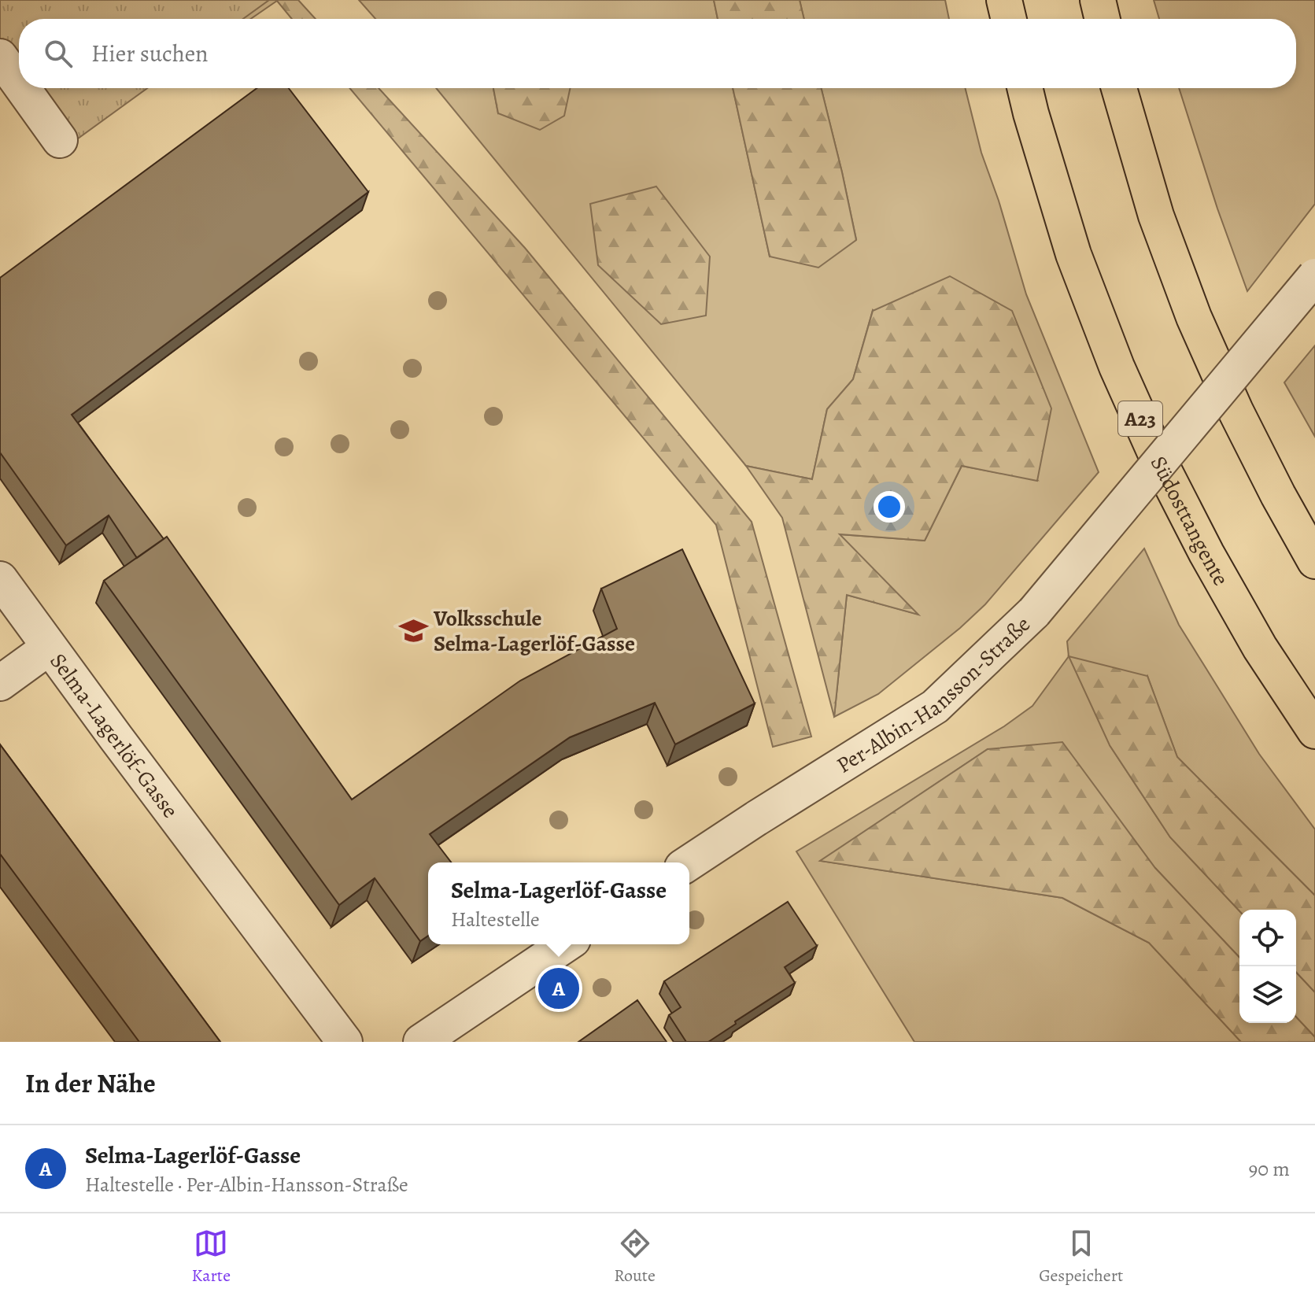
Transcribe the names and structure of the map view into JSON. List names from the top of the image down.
{
  "streets": {
    "highway": ["A23", "Südosttangente"],
    "street": ["Per-Albin-Hansson-Straße", "Selma-Lagerlöf-Gasse"]
  },
  "places": {
    "school or university": ["Volksschule Selma-Lagerlöf-Gasse"]
  },
  "page": {
    "search": "Hier suchen",
    "popup": ["Selma-Lagerlöf-Gasse", "Haltestelle"],
    "pins": "A",
    "heading": "In der Nähe",
    "list": [
      {
        "mark": "A",
        "name": "Selma-Lagerlöf-Gasse",
        "note": "Haltestelle · Per-Albin-Hansson-Straße",
        "value": "90 m"
      }
    ],
    "nav": ["Karte", "Route", "Gespeichert"]
  }
}
